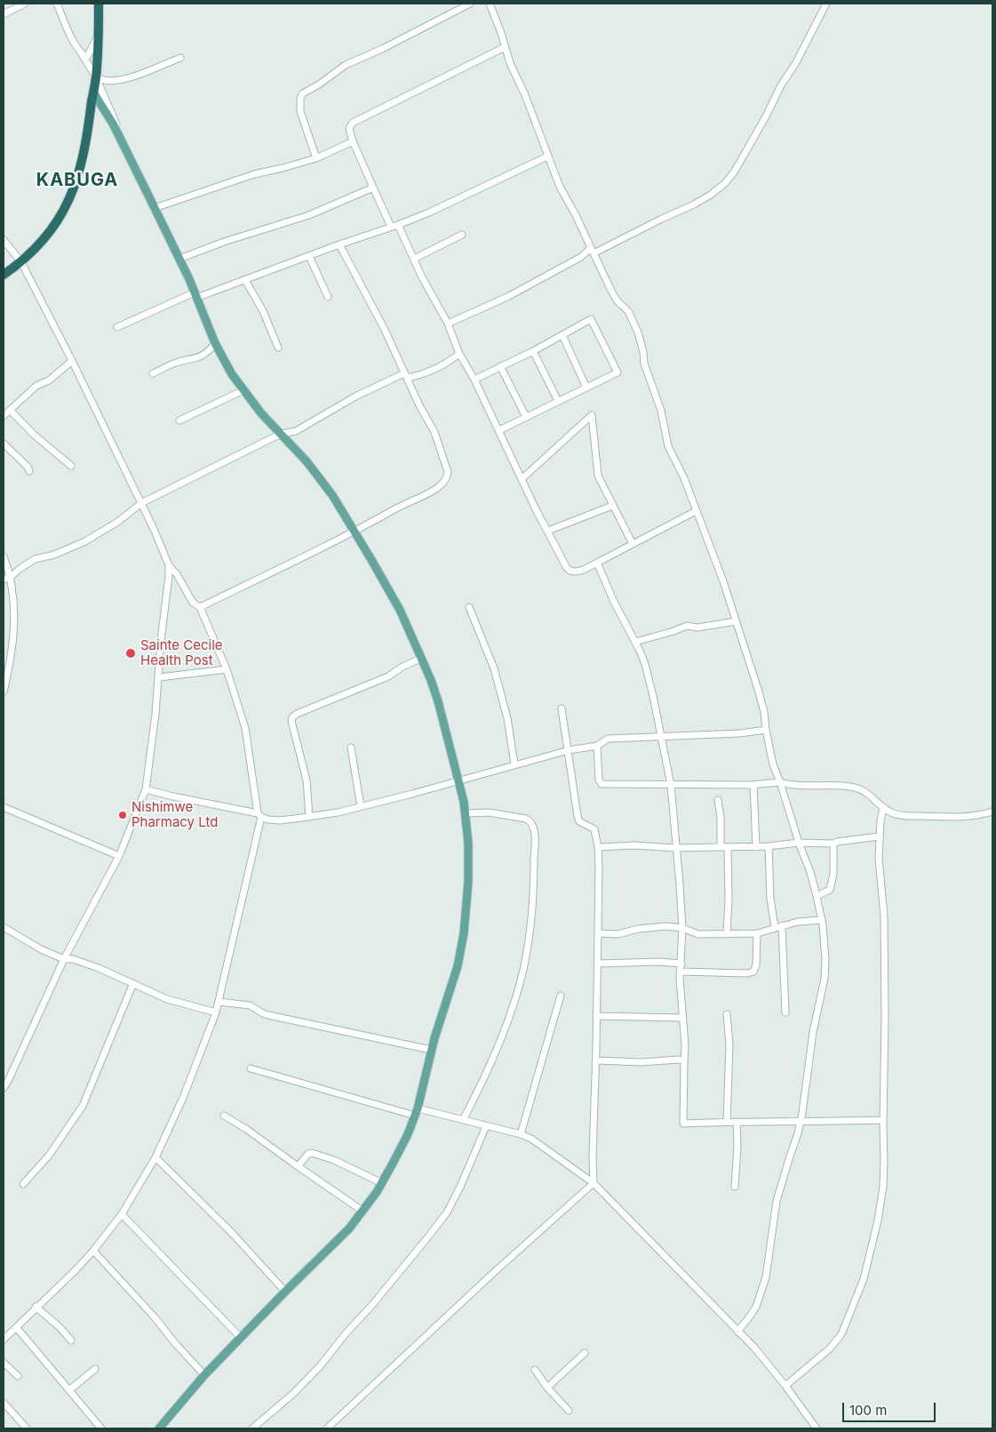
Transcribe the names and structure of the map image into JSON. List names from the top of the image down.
{
  "districts": ["KABUGA"],
  "places": ["Sainte Cecile Health Post", "Nishimwe Pharmacy Ltd"],
  "scale_bar": "100 m"
}
